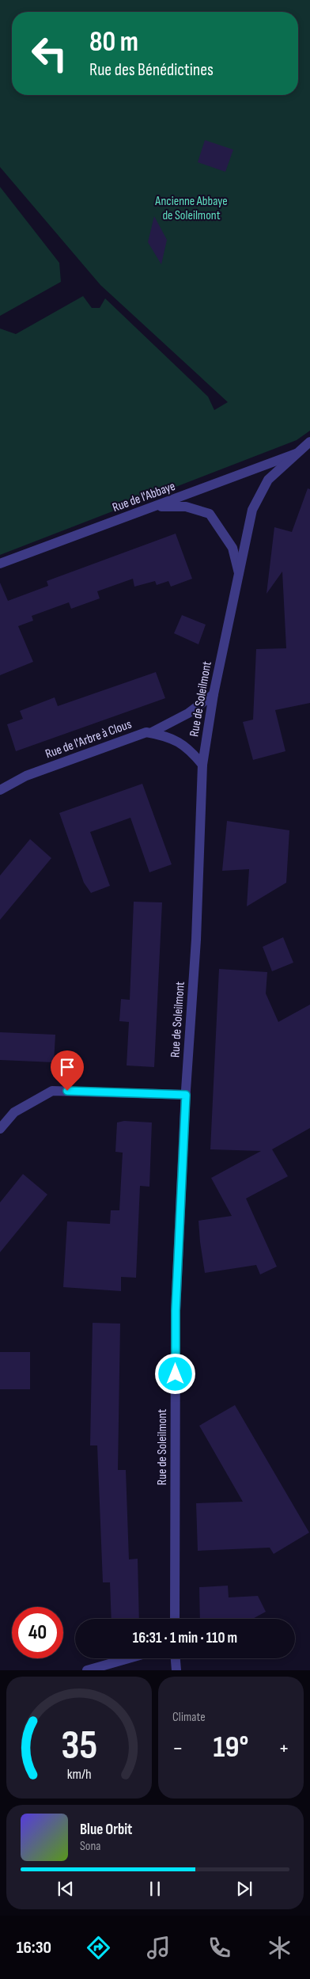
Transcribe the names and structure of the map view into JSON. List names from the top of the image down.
{
  "streets": {
    "street": ["Rue de l'Abbaye", "Rue de Soleilmont", "Rue de l'Arbre à Clous"]
  },
  "crossings": [
    ["Rue de l'Abbaye", "Rue de Soleilmont"],
    ["Rue de Soleilmont", "Rue de l'Arbre à Clous"]
  ],
  "parks": ["Ancienne Abbaye de Soleilmont"],
  "page": {
    "turn": ["80 m", "Rue des Bénédictines"],
    "limit": "40",
    "trip": "16:31 · 1 min · 110 m",
    "tile": "Climate",
    "heat": ["−", "19°", "+"],
    "song": ["Blue Orbit", "Sona"],
    "tabs": "16:30",
    "gauge": ["35", "km/h"]
  }
}
